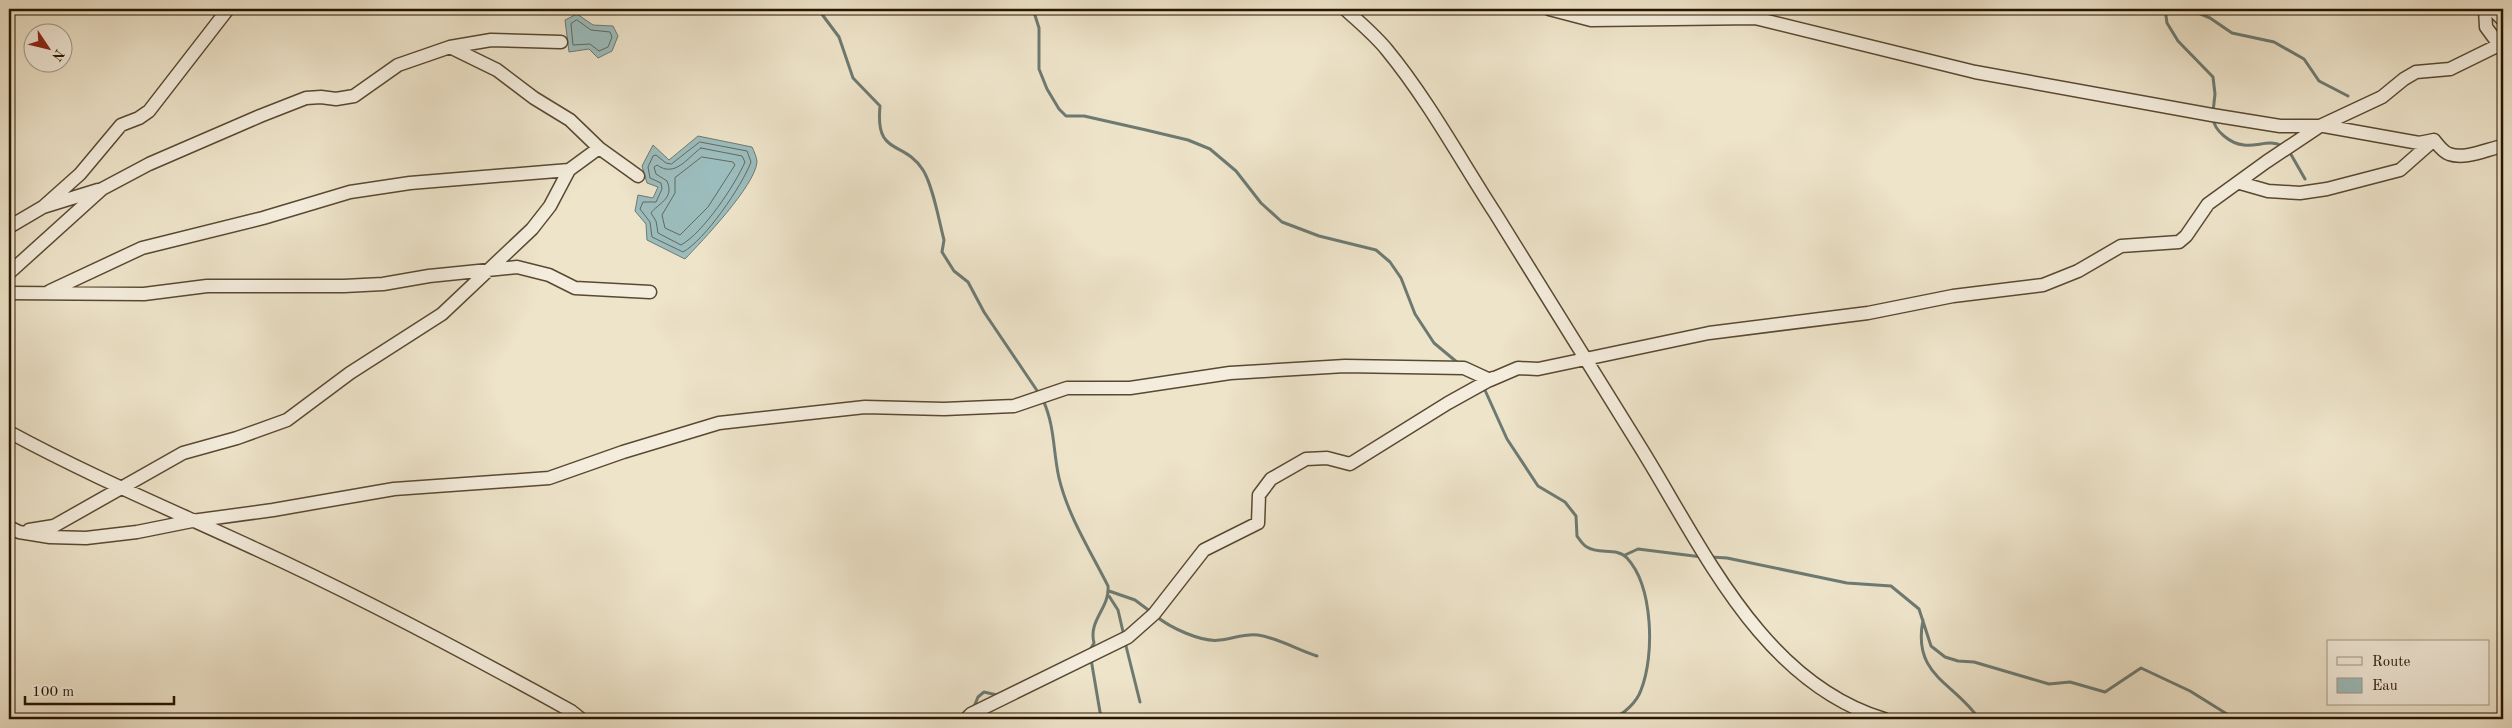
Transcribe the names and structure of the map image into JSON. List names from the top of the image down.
{
  "legend": ["Route", "Eau"],
  "scale_bar": "100 m",
  "north": "bottom right"
}
